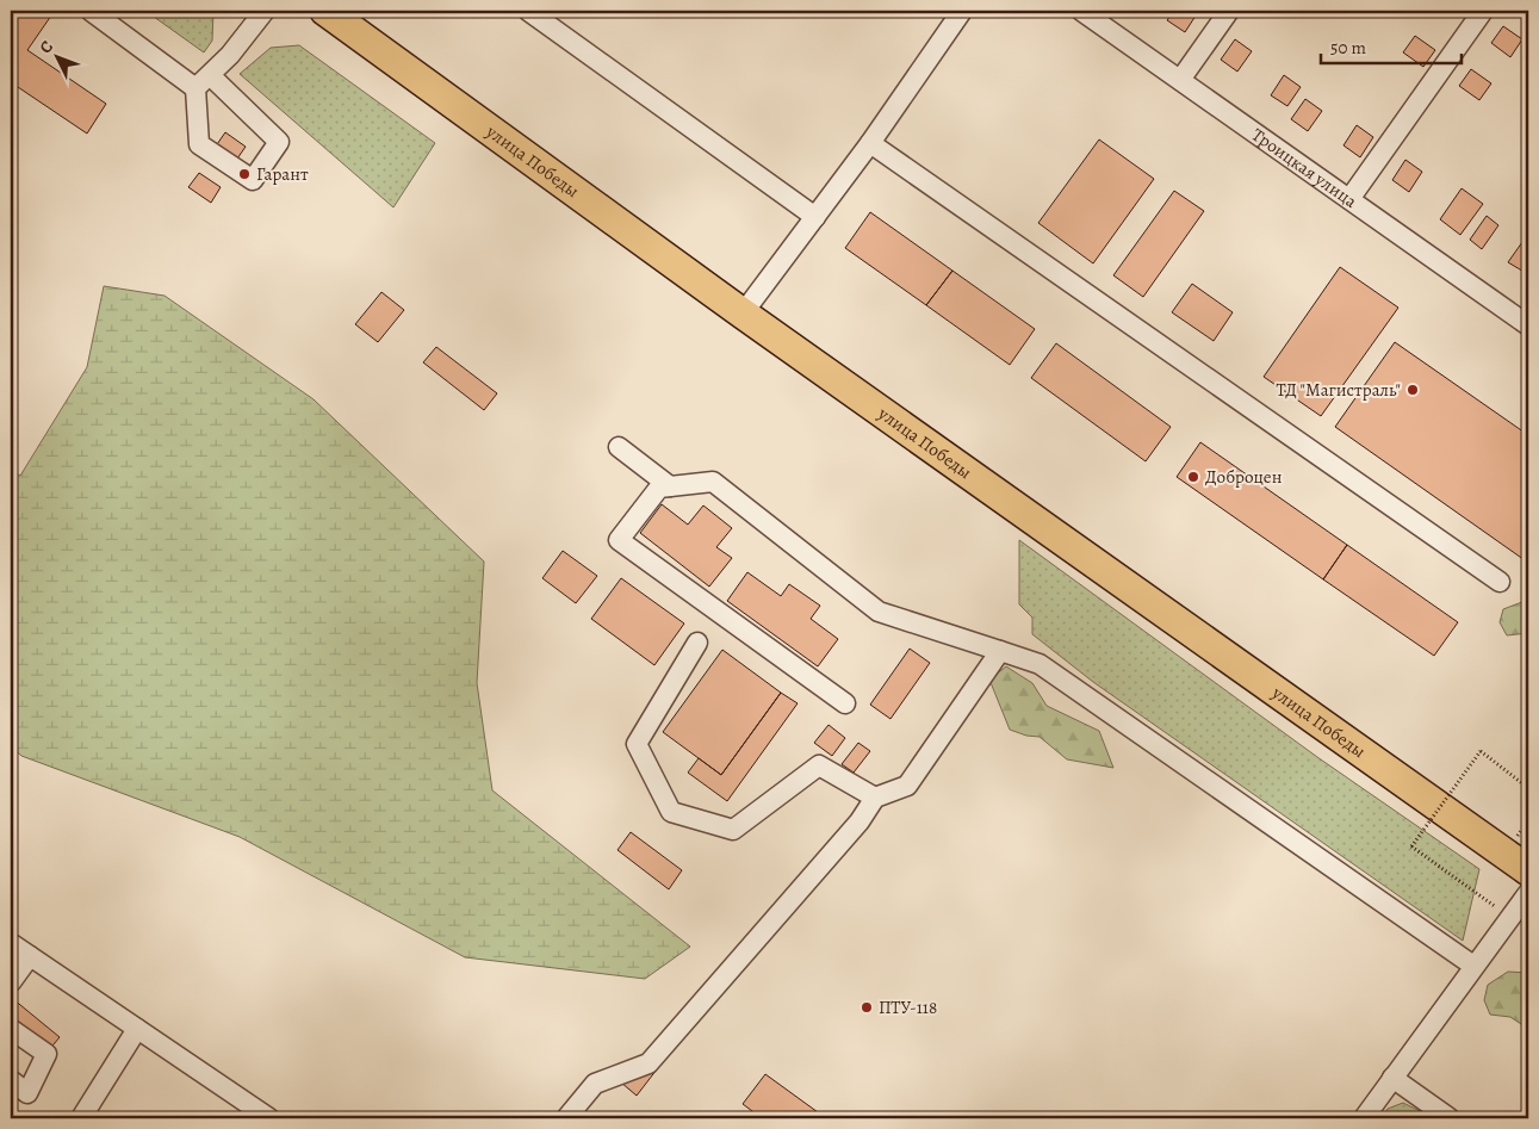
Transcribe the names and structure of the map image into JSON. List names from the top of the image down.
{
  "streets": {
    "highway": ["улица Победы"],
    "street": ["Троицкая улица"]
  },
  "places": [
    "Гарант",
    "ТД \"Магистраль\"",
    "Доброцен",
    "ПТУ-118"
  ],
  "scale_bar": "50 m",
  "north": "top left"
}
